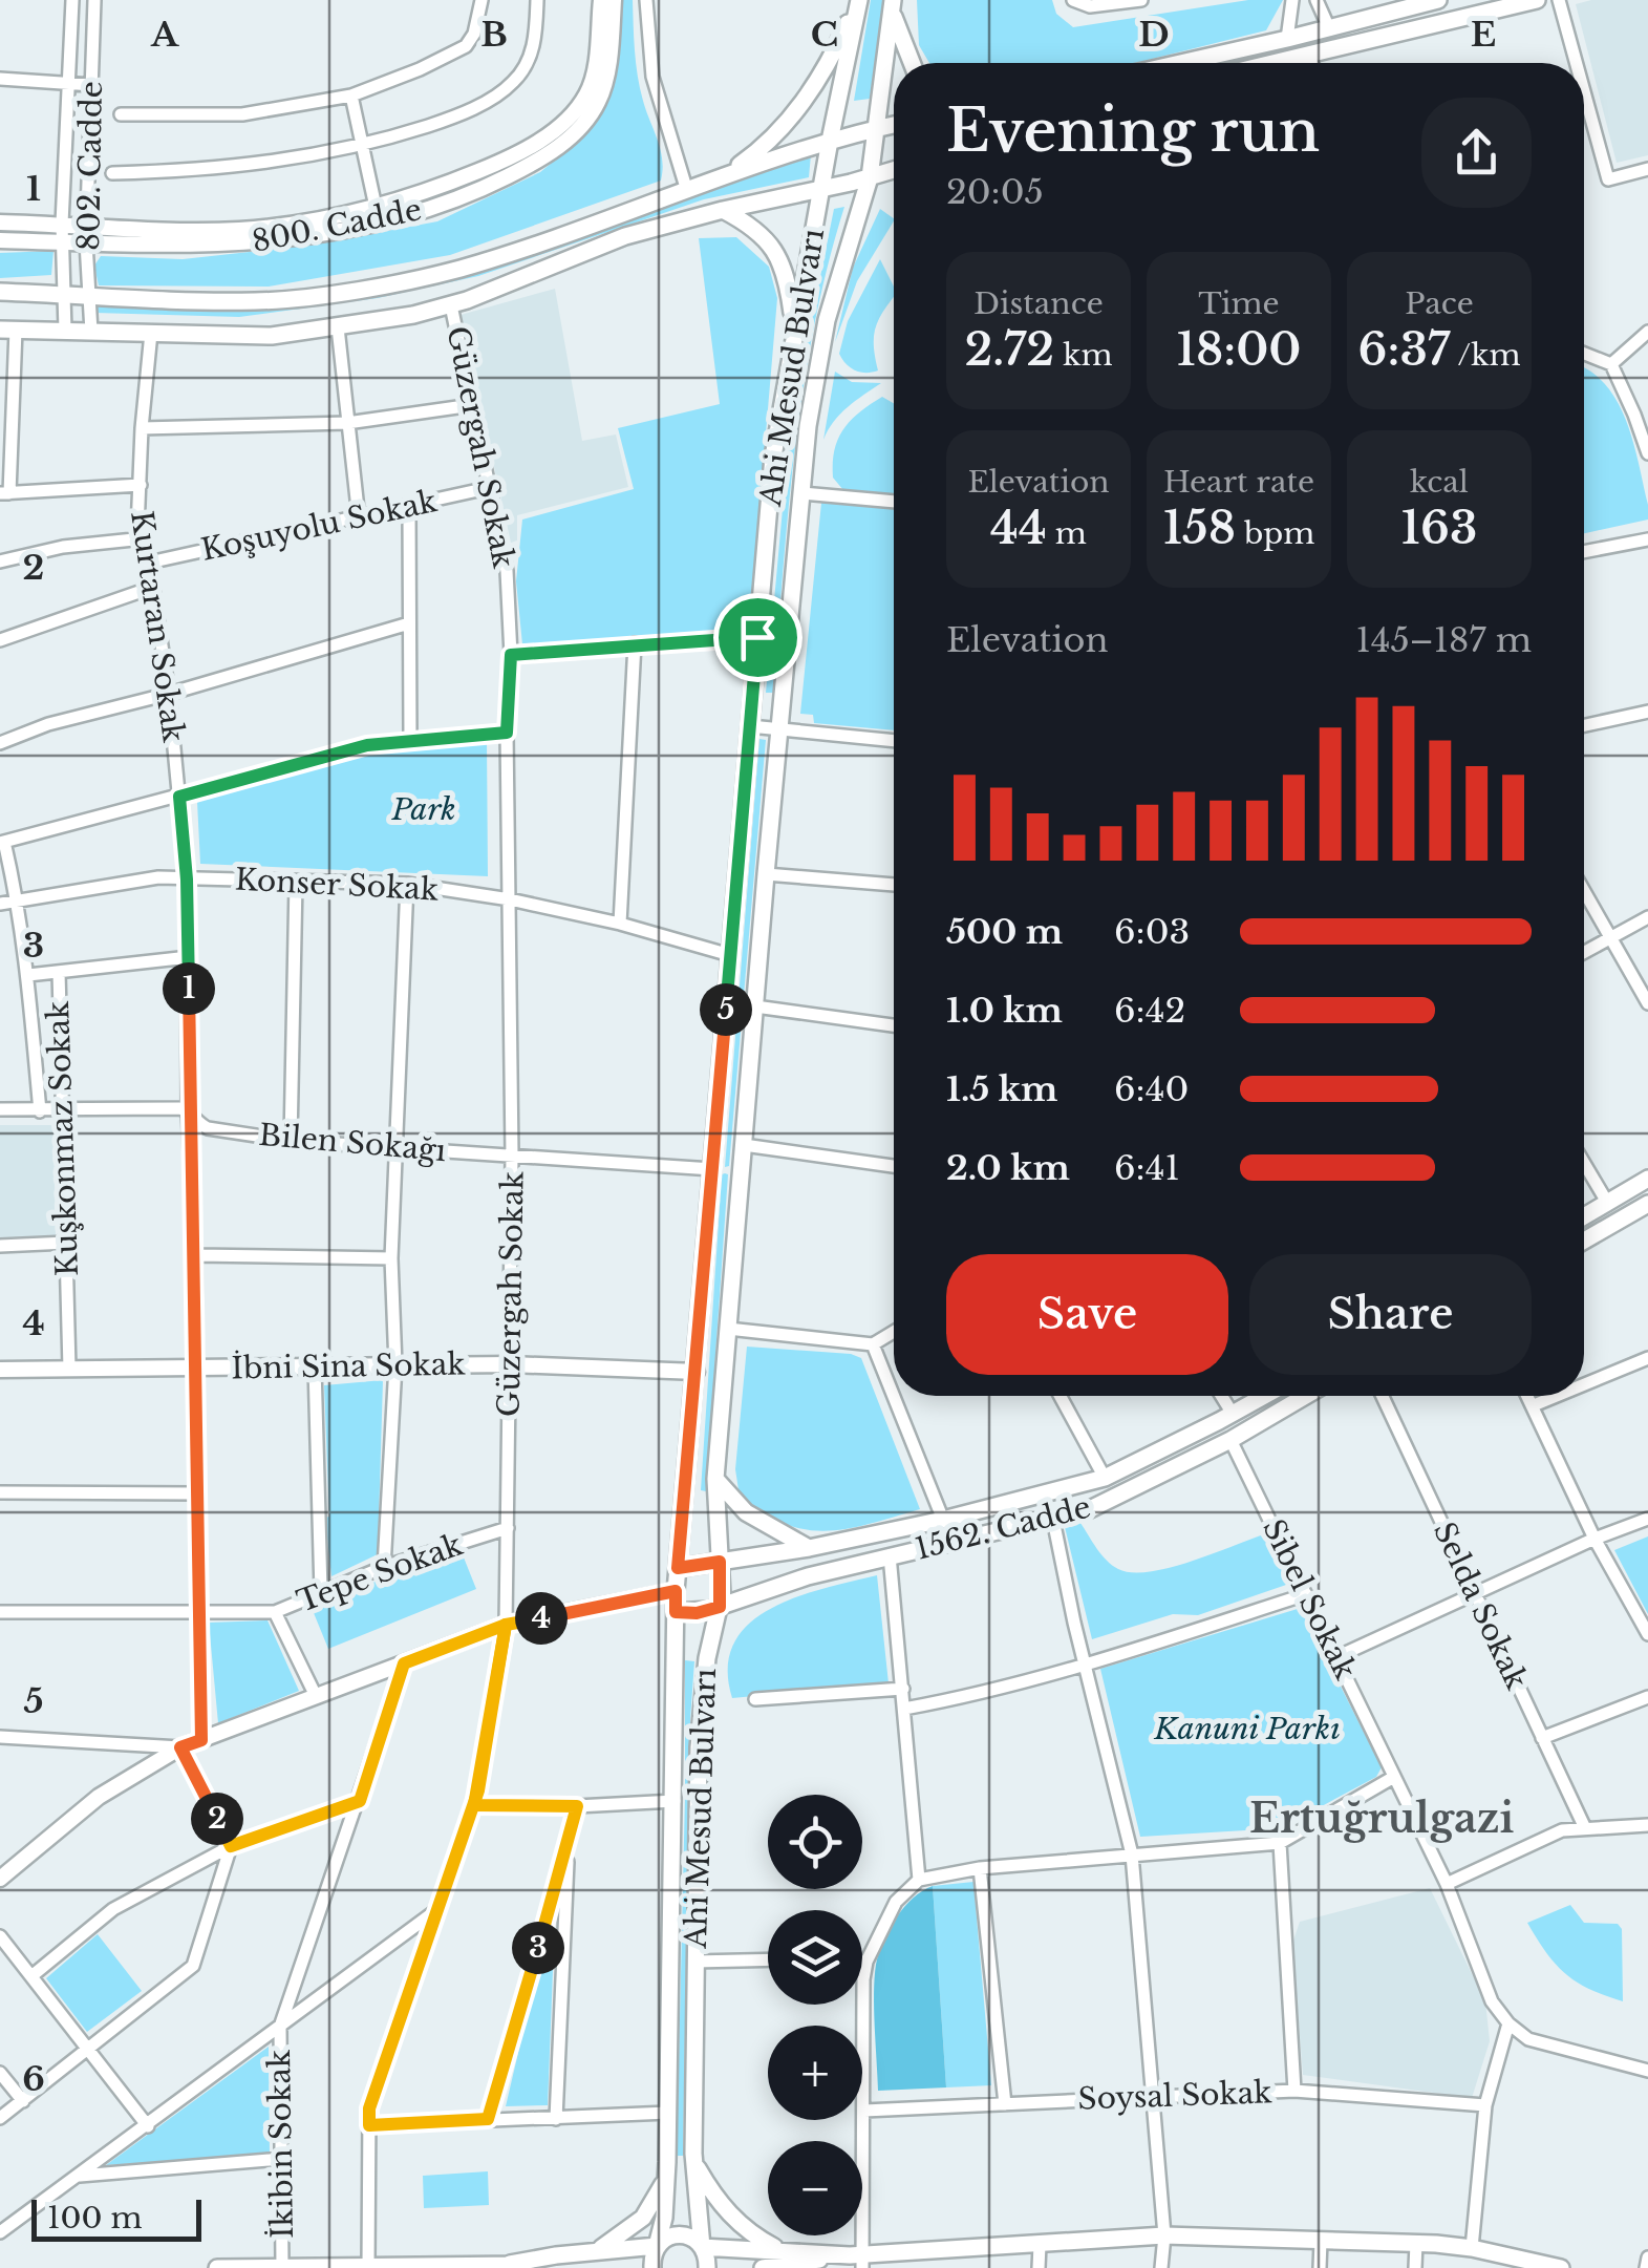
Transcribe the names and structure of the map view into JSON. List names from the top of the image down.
{
  "streets": {
    "main road": ["Ahi Mesud Bulvarı", "1562. Cadde"],
    "street": [
      "802. Cadde",
      "800. Cadde",
      "Güzergah Sokak",
      "Koşuyolu Sokak",
      "Kurtaran Sokak",
      "Konser Sokak",
      "Kuşkonmaz Sokak",
      "Bilen Sokağı",
      "İbni Sina Sokak",
      "Tepe Sokak",
      "Sibel Sokak",
      "Selda Sokak",
      "Soysal Sokak",
      "İkibin Sokak"
    ]
  },
  "crossings": [
    ["802. Cadde", "800. Cadde"],
    ["Ahi Mesud Bulvarı", "Konser Sokak"],
    ["Ahi Mesud Bulvarı", "Bilen Sokağı"],
    ["Ahi Mesud Bulvarı", "İbni Sina Sokak"],
    ["Ahi Mesud Bulvarı", "1562. Cadde"],
    ["Güzergah Sokak", "Koşuyolu Sokak"],
    ["Güzergah Sokak", "Konser Sokak"],
    ["Güzergah Sokak", "Bilen Sokağı"],
    ["Güzergah Sokak", "İbni Sina Sokak"],
    ["Güzergah Sokak", "Tepe Sokak"],
    ["Koşuyolu Sokak", "Kurtaran Sokak"],
    ["Kurtaran Sokak", "Konser Sokak"],
    ["Kurtaran Sokak", "Bilen Sokağı"],
    ["Kurtaran Sokak", "İbni Sina Sokak"],
    ["Kurtaran Sokak", "Tepe Sokak"],
    ["Kuşkonmaz Sokak", "Bilen Sokağı"],
    ["Kuşkonmaz Sokak", "İbni Sina Sokak"],
    ["1562. Cadde", "Sibel Sokak"]
  ],
  "districts": ["Ertuğrulgazi"],
  "parks": ["Park", "Kanuni Parkı"],
  "scale_bar": "100 m",
  "page": {
    "heading": ["Evening run", "20:05"],
    "stats": [
      ["Distance", "2.72 km"],
      ["Time", "18:00"],
      ["Pace", "6:37 /km"],
      ["Elevation", "44 m"],
      ["Heart rate", "158 bpm"],
      ["kcal", "163"]
    ],
    "chart": ["Elevation", "145–187 m"],
    "list": [
      {
        "name": "500 m",
        "note": "6:03"
      },
      {
        "name": "1.0 km",
        "note": "6:42"
      },
      {
        "name": "1.5 km",
        "note": "6:40"
      },
      {
        "name": "2.0 km",
        "note": "6:41"
      }
    ],
    "pins": [
      "1",
      "5",
      "4",
      "2",
      "3"
    ],
    "buttons": ["Save", "Share"],
    "map_buttons": ["+", "−"],
    "scale": "100 m"
  },
  "grid": {
    "columns": [
      "A",
      "B",
      "C",
      "D",
      "E"
    ],
    "rows": [
      "1",
      "2",
      "3",
      "4",
      "5",
      "6"
    ]
  }
}
